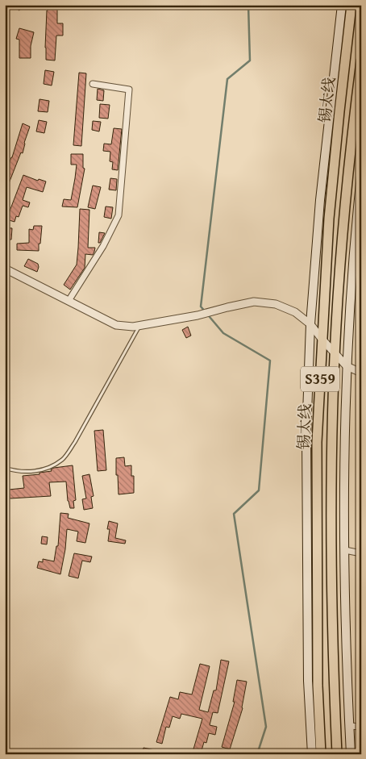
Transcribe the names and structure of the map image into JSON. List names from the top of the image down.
{
  "streets": {
    "main road": ["锡太线", "S359"]
  }
}
